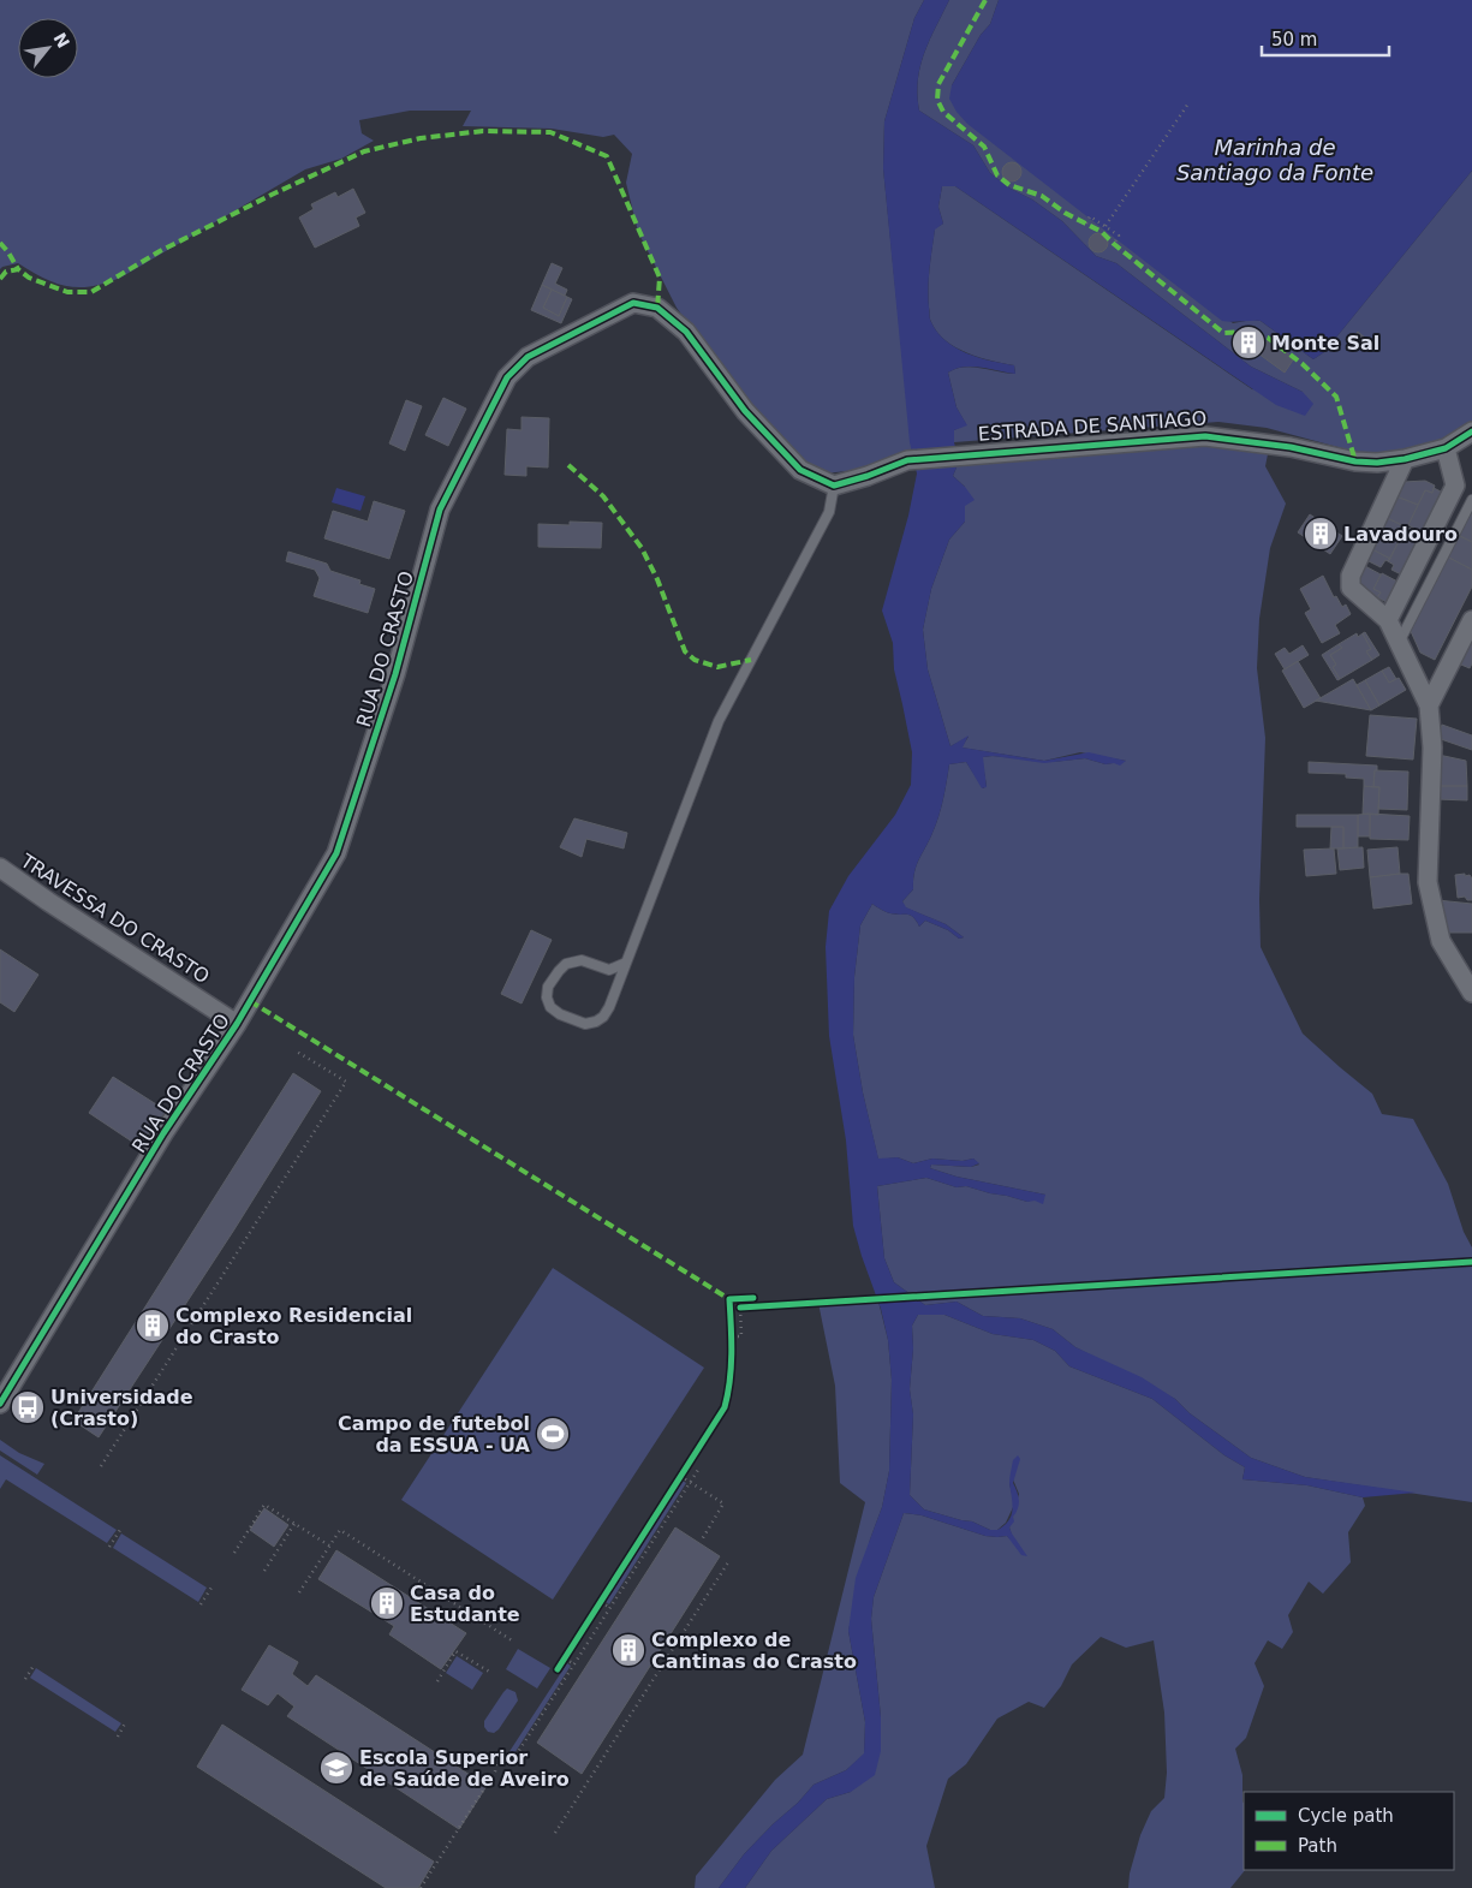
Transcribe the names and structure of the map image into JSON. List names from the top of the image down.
{
  "streets": {
    "street": ["ESTRADA DE SANTIAGO", "RUA DO CRASTO", "TRAVESSA DO CRASTO"]
  },
  "crossings": [
    ["ESTRADA DE SANTIAGO", "RUA DO CRASTO"],
    ["RUA DO CRASTO", "TRAVESSA DO CRASTO"]
  ],
  "water": ["Marinha de Santiago da Fonte"],
  "places": {
    "building": [
      "Monte Sal",
      "Lavadouro",
      "Complexo Residencial do Crasto",
      "Casa do Estudante",
      "Complexo de Cantinas do Crasto"
    ],
    "bus stop": ["Universidade (Crasto)"],
    "sports": ["Campo de futebol da ESSUA - UA"],
    "school or university": ["Escola Superior de Saúde de Aveiro"]
  },
  "legend": ["Cycle path", "Path"],
  "scale_bar": "50 m",
  "north": "top right"
}
